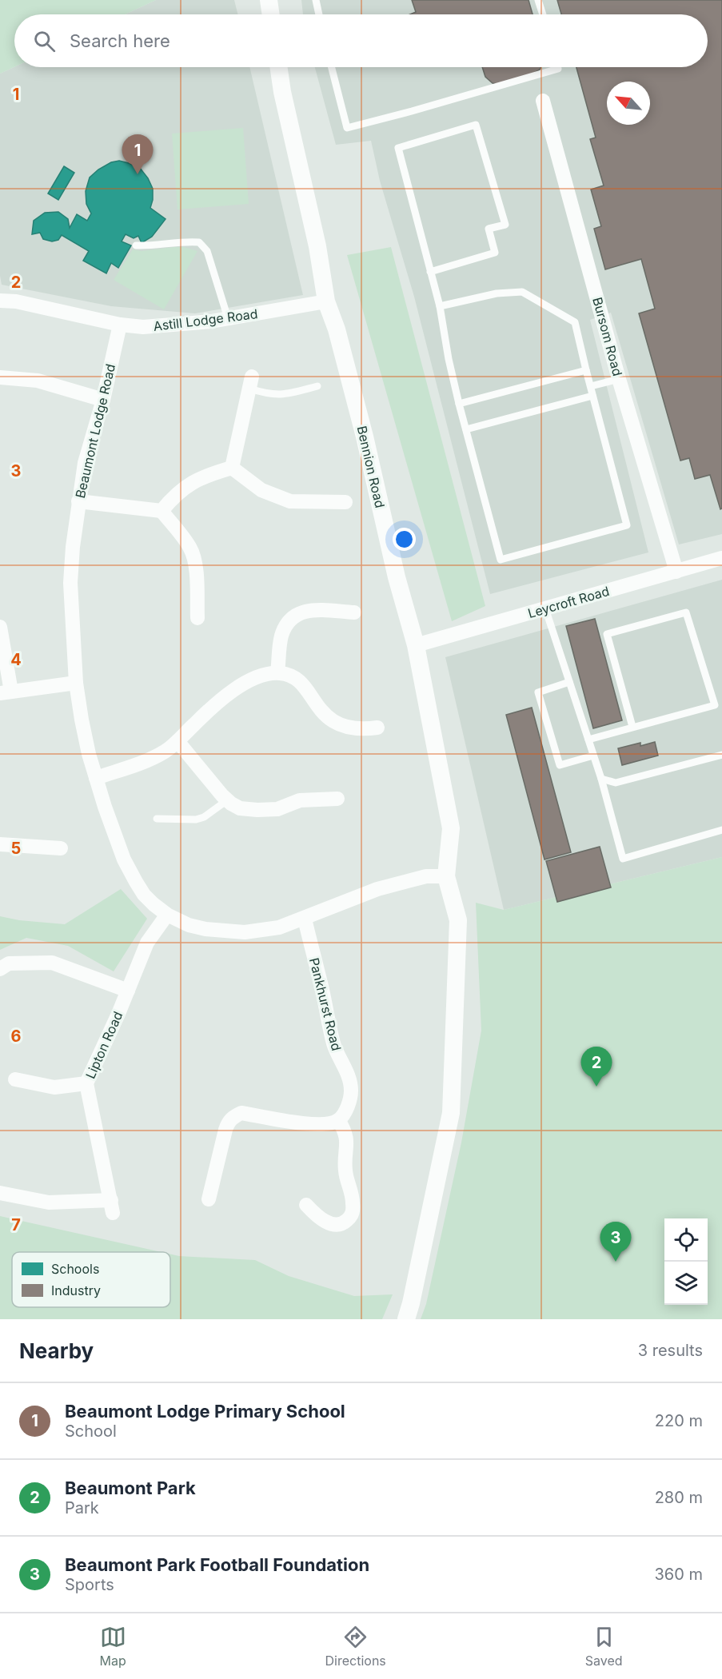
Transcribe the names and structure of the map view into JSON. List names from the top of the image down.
{
  "streets": {
    "street": [
      "Astill Lodge Road",
      "Bursom Road",
      "Beaumont Lodge Road",
      "Bennion Road",
      "Leycroft Road",
      "Pankhurst Road",
      "Lipton Road"
    ]
  },
  "crossings": [
    ["Astill Lodge Road", "Beaumont Lodge Road"],
    ["Astill Lodge Road", "Bennion Road"],
    ["Bursom Road", "Leycroft Road"],
    ["Beaumont Lodge Road", "Bennion Road"],
    ["Beaumont Lodge Road", "Pankhurst Road"],
    ["Beaumont Lodge Road", "Lipton Road"],
    ["Bennion Road", "Leycroft Road"]
  ],
  "legend": ["Schools", "Industry"],
  "north": "top left",
  "page": {
    "search": "Search here",
    "pins": ["1", "2", "3"],
    "heading": ["Nearby", "3 results"],
    "list": [
      {
        "mark": "1",
        "name": "Beaumont Lodge Primary School",
        "note": "School",
        "value": "220 m"
      },
      {
        "mark": "2",
        "name": "Beaumont Park",
        "note": "Park",
        "value": "280 m"
      },
      {
        "mark": "3",
        "name": "Beaumont Park Football Foundation",
        "note": "Sports",
        "value": "360 m"
      }
    ],
    "nav": ["Map", "Directions", "Saved"]
  },
  "grid": {
    "rows": [
      "1",
      "2",
      "3",
      "4",
      "5",
      "6",
      "7"
    ]
  }
}
